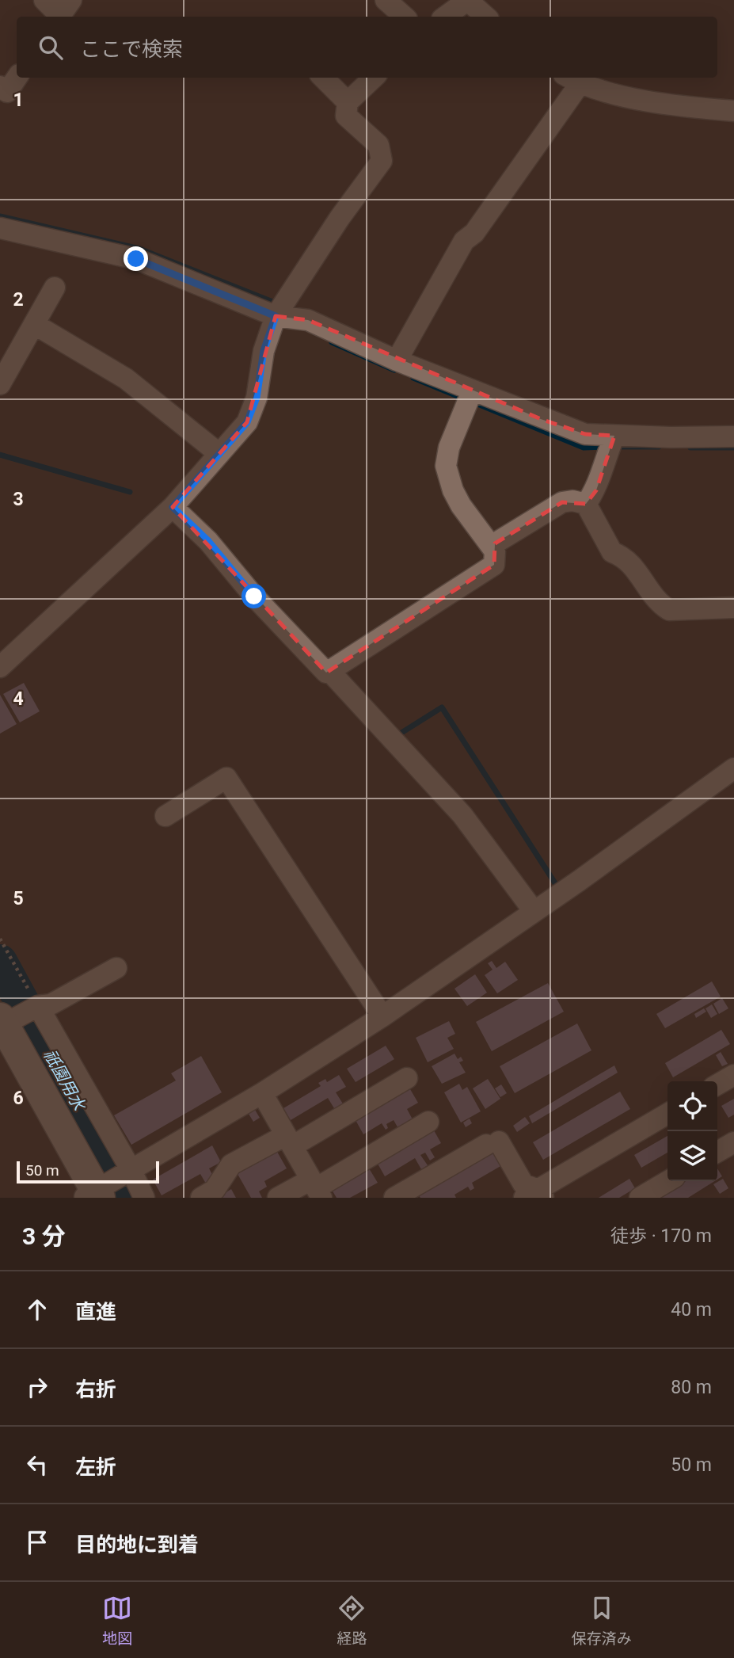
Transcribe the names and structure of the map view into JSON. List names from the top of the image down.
{
  "water": ["祇園用水"],
  "scale_bar": "50 m",
  "page": {
    "search": "ここで検索",
    "scale": "50 m",
    "heading": ["3 分", "徒歩 · 170 m"],
    "list": [
      ["直進", "40 m"],
      ["右折", "80 m"],
      ["左折", "50 m"],
      "目的地に到着"
    ],
    "nav": ["地図", "経路", "保存済み"]
  },
  "grid": {
    "rows": [
      "1",
      "2",
      "3",
      "4",
      "5",
      "6"
    ]
  }
}
